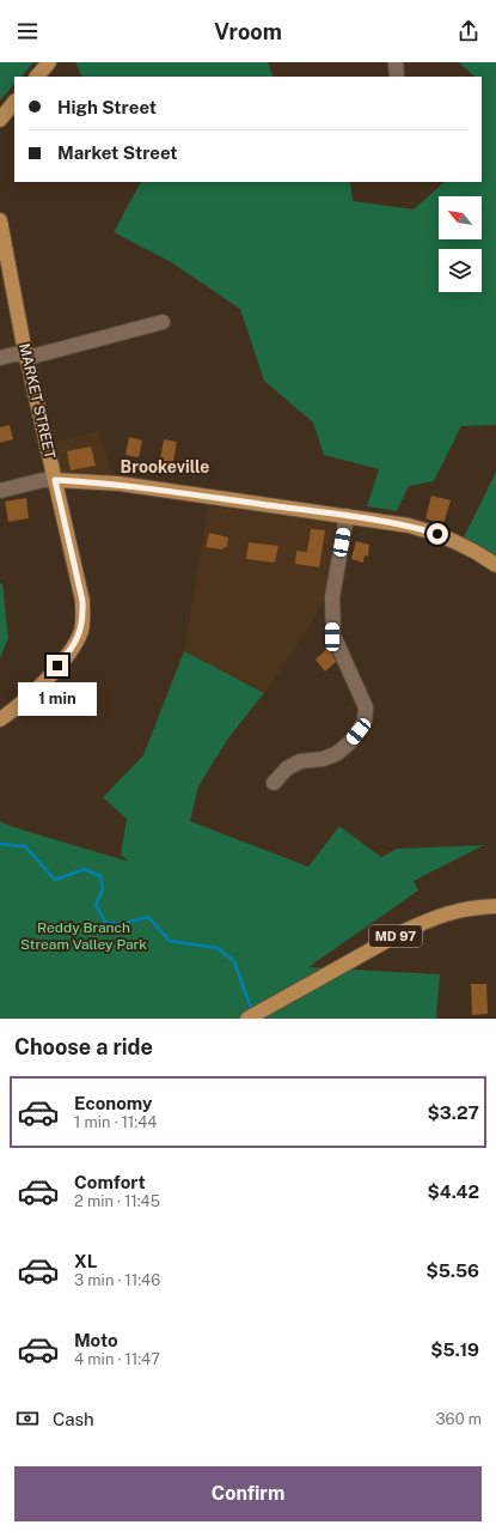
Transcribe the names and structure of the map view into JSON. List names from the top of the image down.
{
  "streets": {
    "main road": ["MARKET STREET", "MD 97"]
  },
  "districts": ["Brookeville"],
  "parks": ["Reddy Branch Stream Valley Park"],
  "north": "top left",
  "page": {
    "header": "Vroom",
    "banner": ["High Street", "Market Street"],
    "bubble": "1 min",
    "heading": "Choose a ride",
    "list": [
      {
        "name": "Economy",
        "note": "1 min · 11:44",
        "value": "$3.27"
      },
      {
        "name": "Comfort",
        "note": "2 min · 11:45",
        "value": "$4.42"
      },
      {
        "name": "XL",
        "note": "3 min · 11:46",
        "value": "$5.56"
      },
      {
        "name": "Moto",
        "note": "4 min · 11:47",
        "value": "$5.19"
      }
    ],
    "pay": ["Cash", "360 m"],
    "buttons": "Confirm"
  }
}
